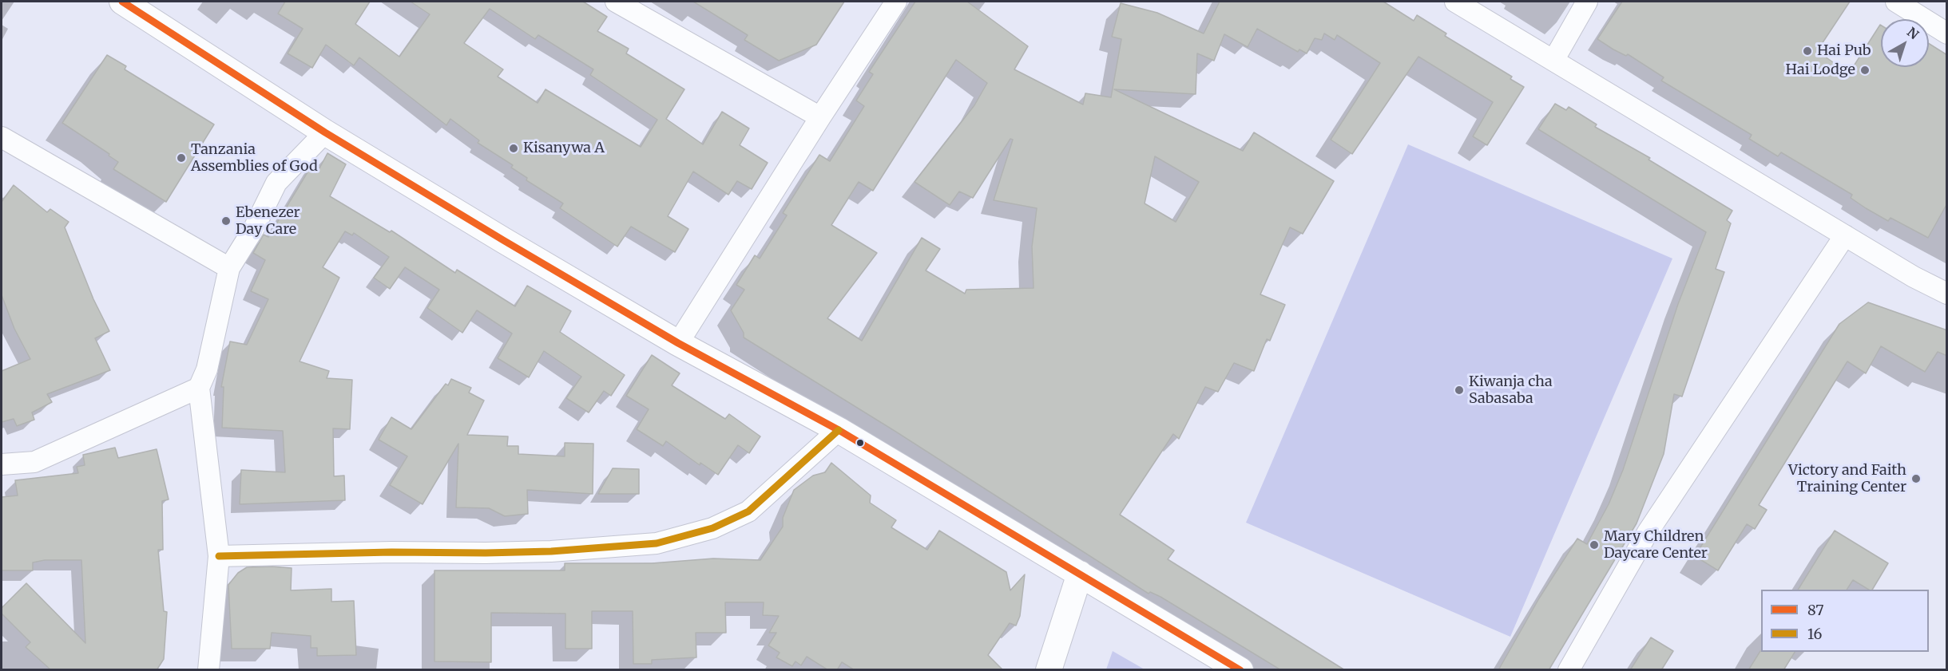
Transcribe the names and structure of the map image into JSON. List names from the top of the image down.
{
  "places": [
    "Hai Pub",
    "Hai Lodge",
    "Kisanywa A",
    "Tanzania Assemblies of God",
    "Ebenezer Day Care",
    "Kiwanja cha Sabasaba",
    "Victory and Faith Training Center",
    "Mary Children Daycare Center"
  ],
  "lines": ["transit line 87", "transit line 16"],
  "legend": ["87", "16"],
  "north": "top right"
}
